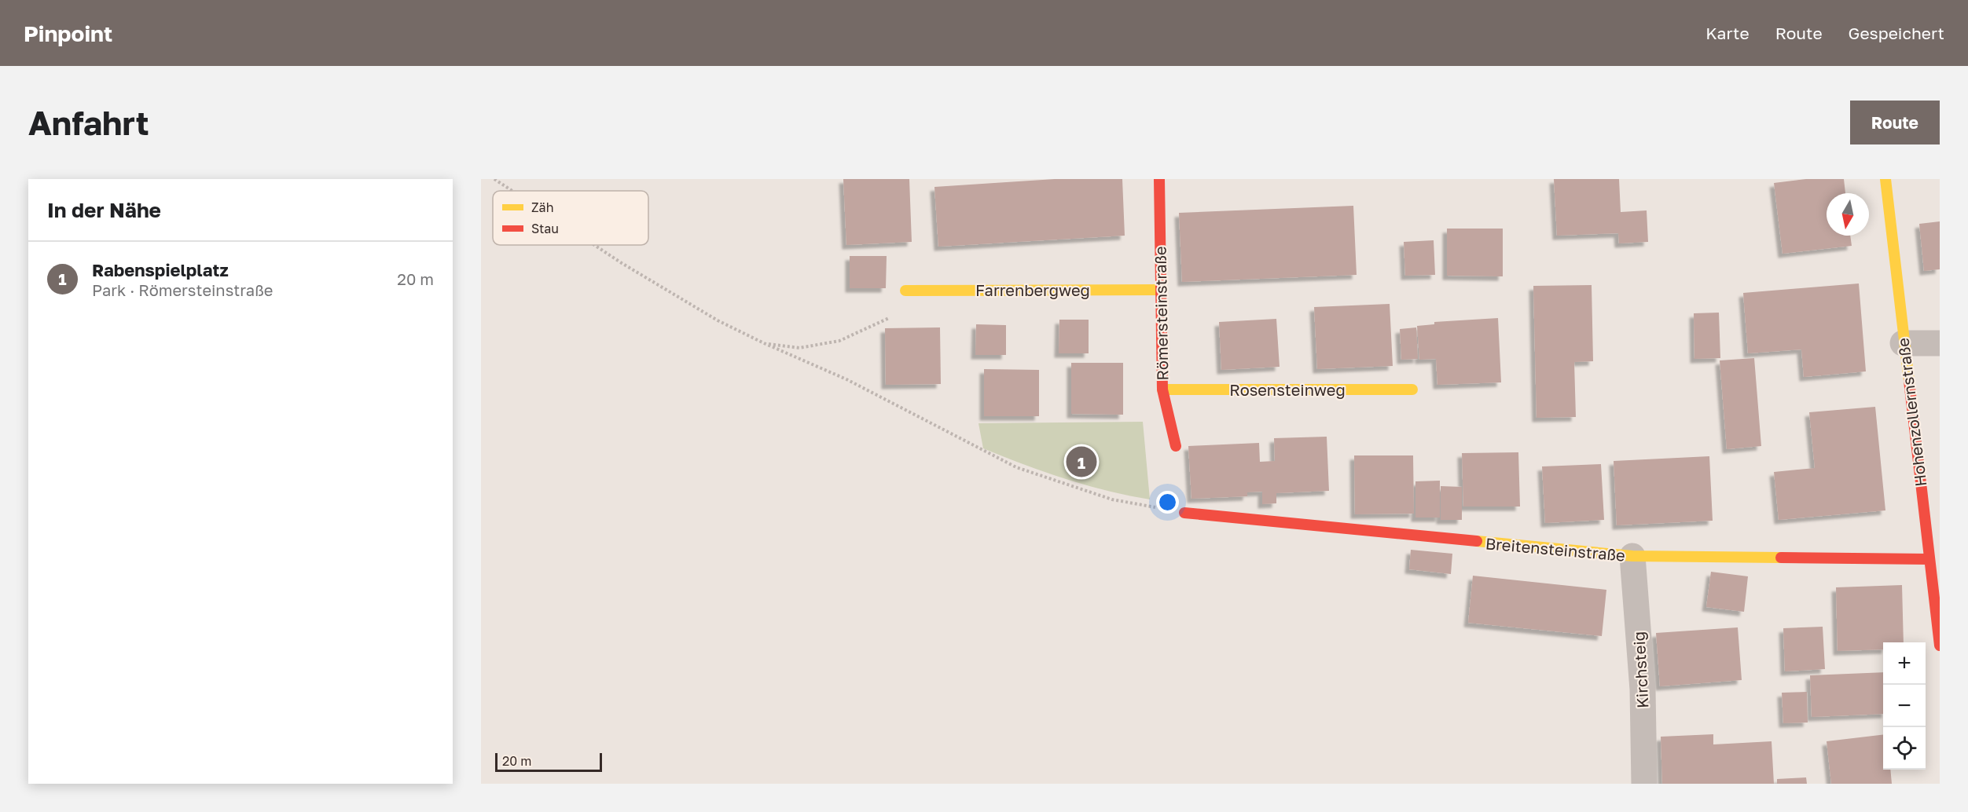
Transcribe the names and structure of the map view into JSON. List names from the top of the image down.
{
  "streets": {
    "street": [
      "Farrenbergweg",
      "Römersteinstraße",
      "Rosensteinweg",
      "Hohenzollernstraße",
      "Breitensteinstraße",
      "Kirchsteig"
    ]
  },
  "crossings": [
    ["Farrenbergweg", "Römersteinstraße"],
    ["Römersteinstraße", "Rosensteinweg"],
    ["Hohenzollernstraße", "Breitensteinstraße"],
    ["Breitensteinstraße", "Kirchsteig"]
  ],
  "legend": ["Zäh", "Stau"],
  "scale_bar": "20 m",
  "north": "bottom",
  "page": {
    "header": "Pinpoint",
    "nav": ["Karte", "Route", "Gespeichert"],
    "buttons": "Route",
    "title": "Anfahrt",
    "heading": "In der Nähe",
    "list": [
      {
        "mark": "1",
        "name": "Rabenspielplatz",
        "note": "Park · Römersteinstraße",
        "value": "20 m"
      }
    ],
    "pins": "1",
    "map_buttons": ["+", "−"],
    "scale": "20 m"
  }
}
